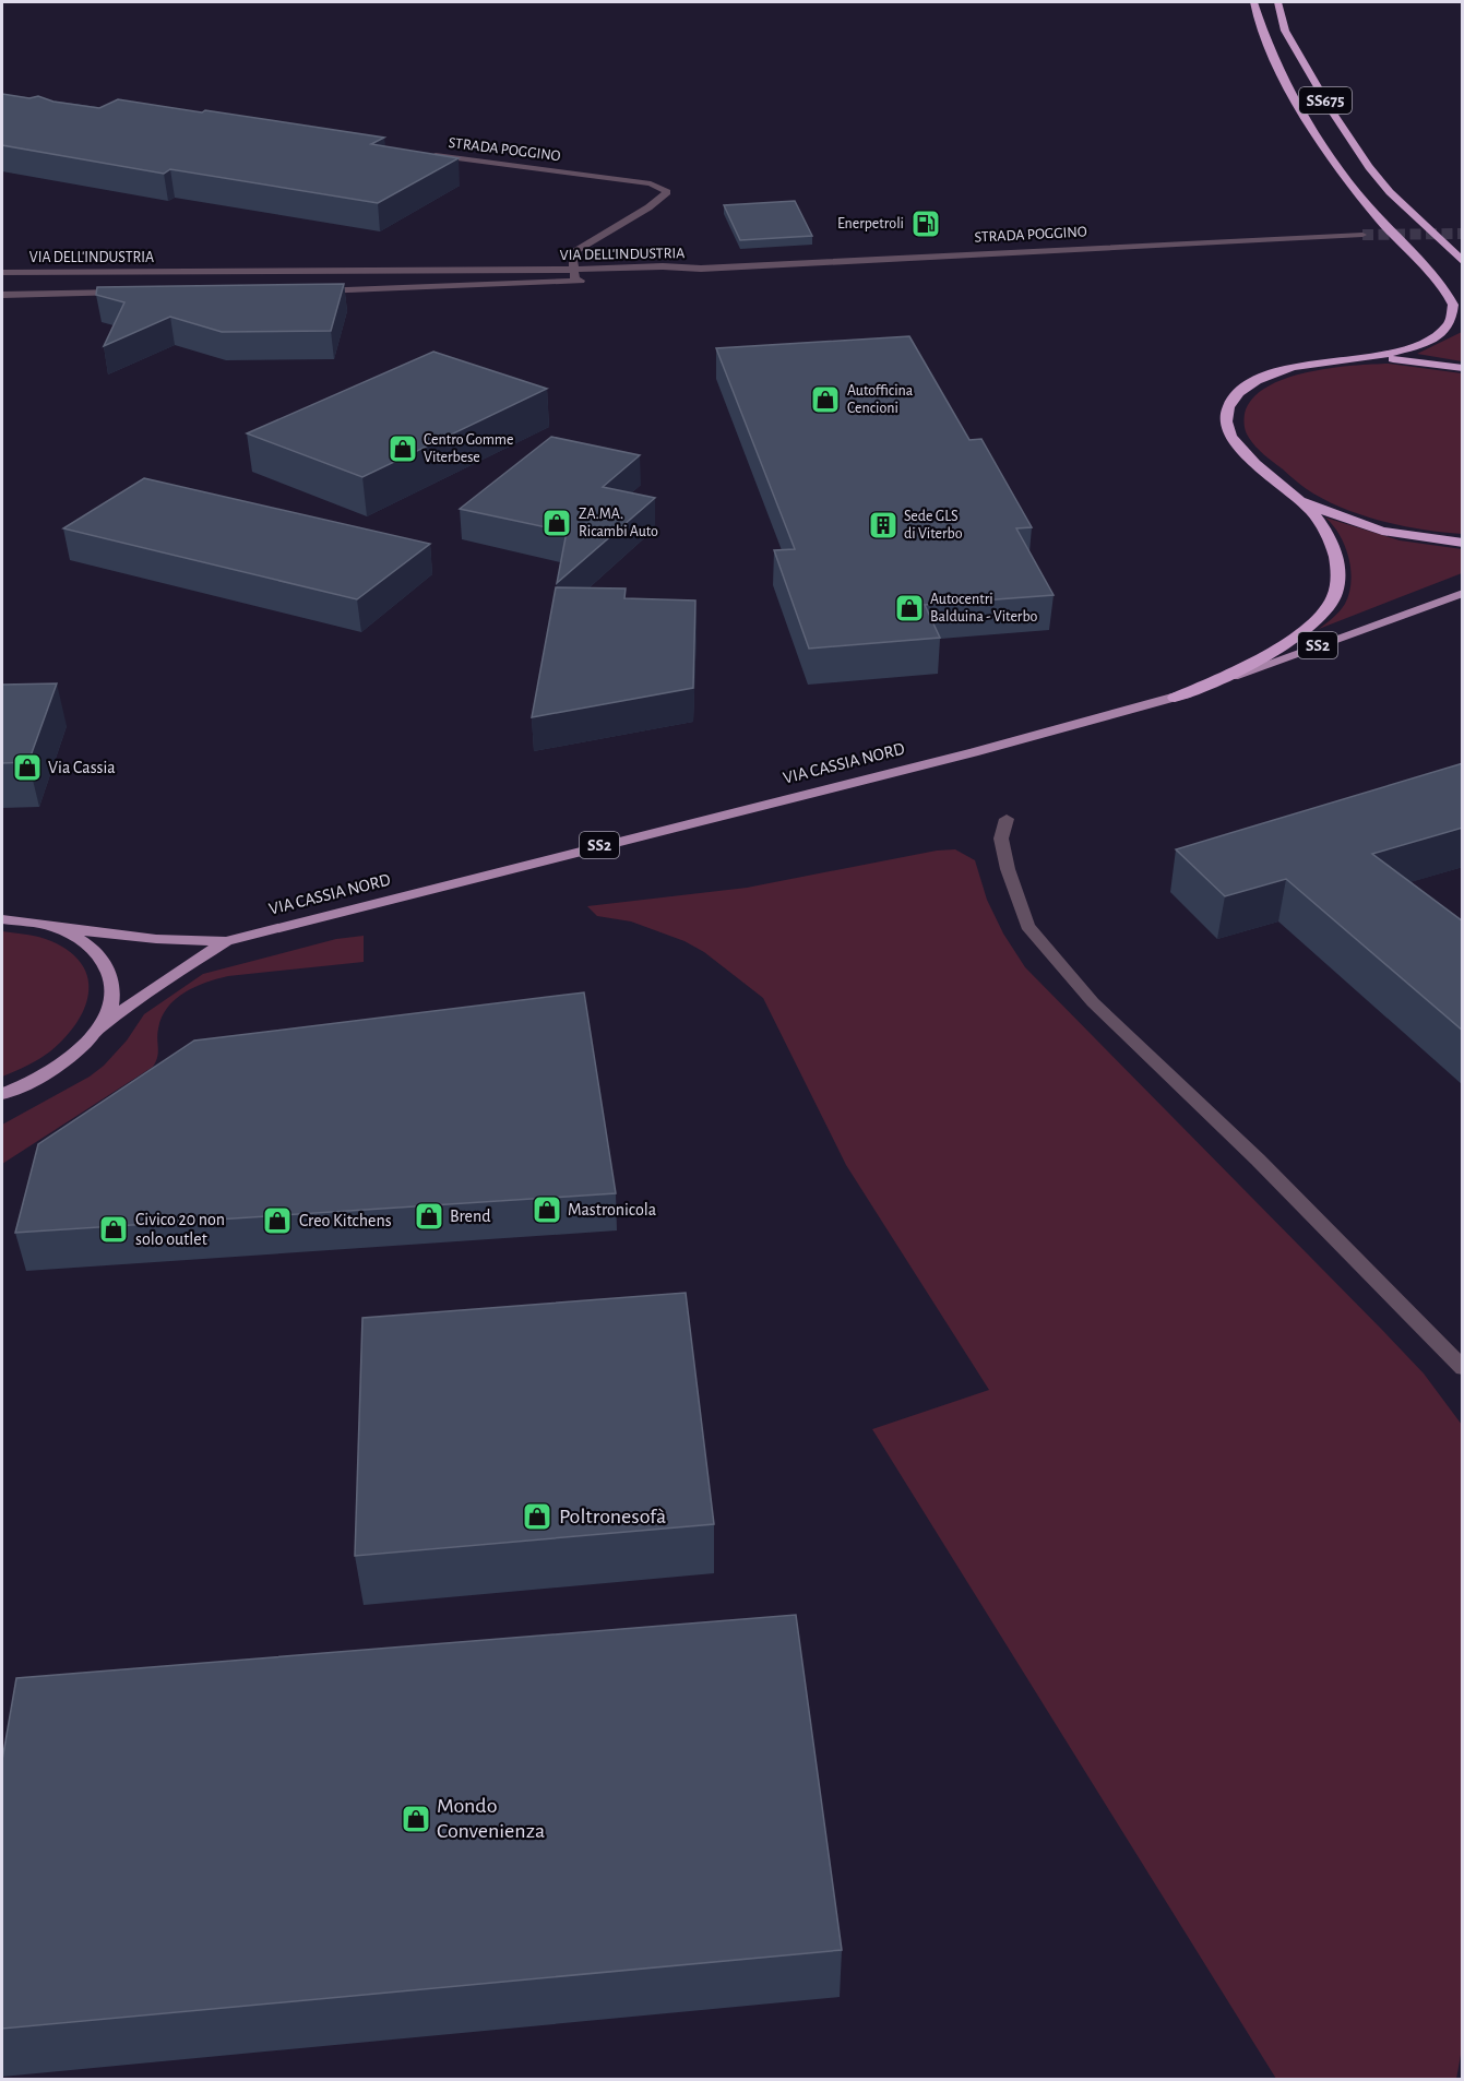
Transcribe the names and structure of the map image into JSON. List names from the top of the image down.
{
  "streets": {
    "highway": ["SS675"],
    "main road": ["SS2", "VIA CASSIA NORD"],
    "street": ["STRADA POGGINO", "VIA DELL'INDUSTRIA"]
  },
  "crossings": [
    ["STRADA POGGINO", "VIA DELL'INDUSTRIA"],
    ["SS2", "VIA CASSIA NORD"]
  ],
  "places": {
    "fuel station": ["Enerpetroli"],
    "shop": [
      "Autofficina Cencioni",
      "Centro Gomme Viterbese",
      "ZA.MA. Ricambi Auto",
      "Autocentri Balduina - Viterbo",
      "Via Cassia",
      "Mastronicola",
      "Brend",
      "Creo Kitchens",
      "Civico 20 non solo outlet",
      "Poltronesofà",
      "Mondo Convenienza"
    ],
    "building": ["Sede GLS di Viterbo"]
  }
}
